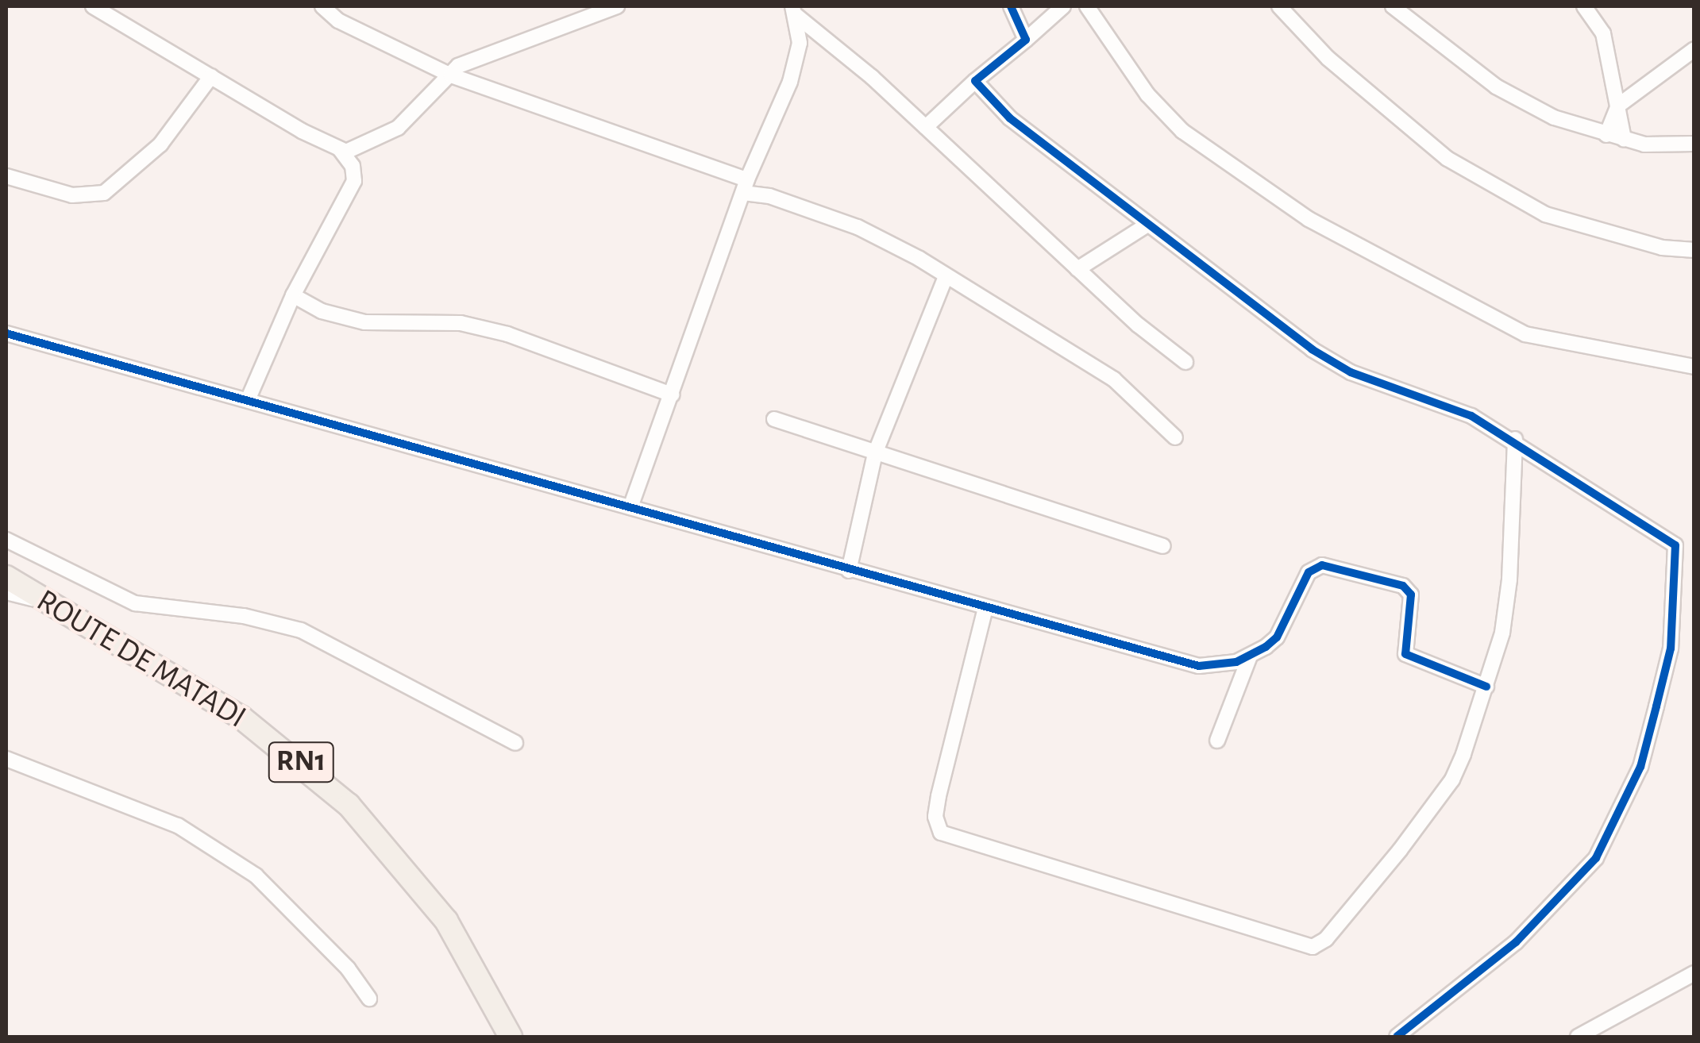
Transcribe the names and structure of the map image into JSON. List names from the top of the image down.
{
  "streets": {
    "highway": ["ROUTE DE MATADI", "RN1"]
  }
}
